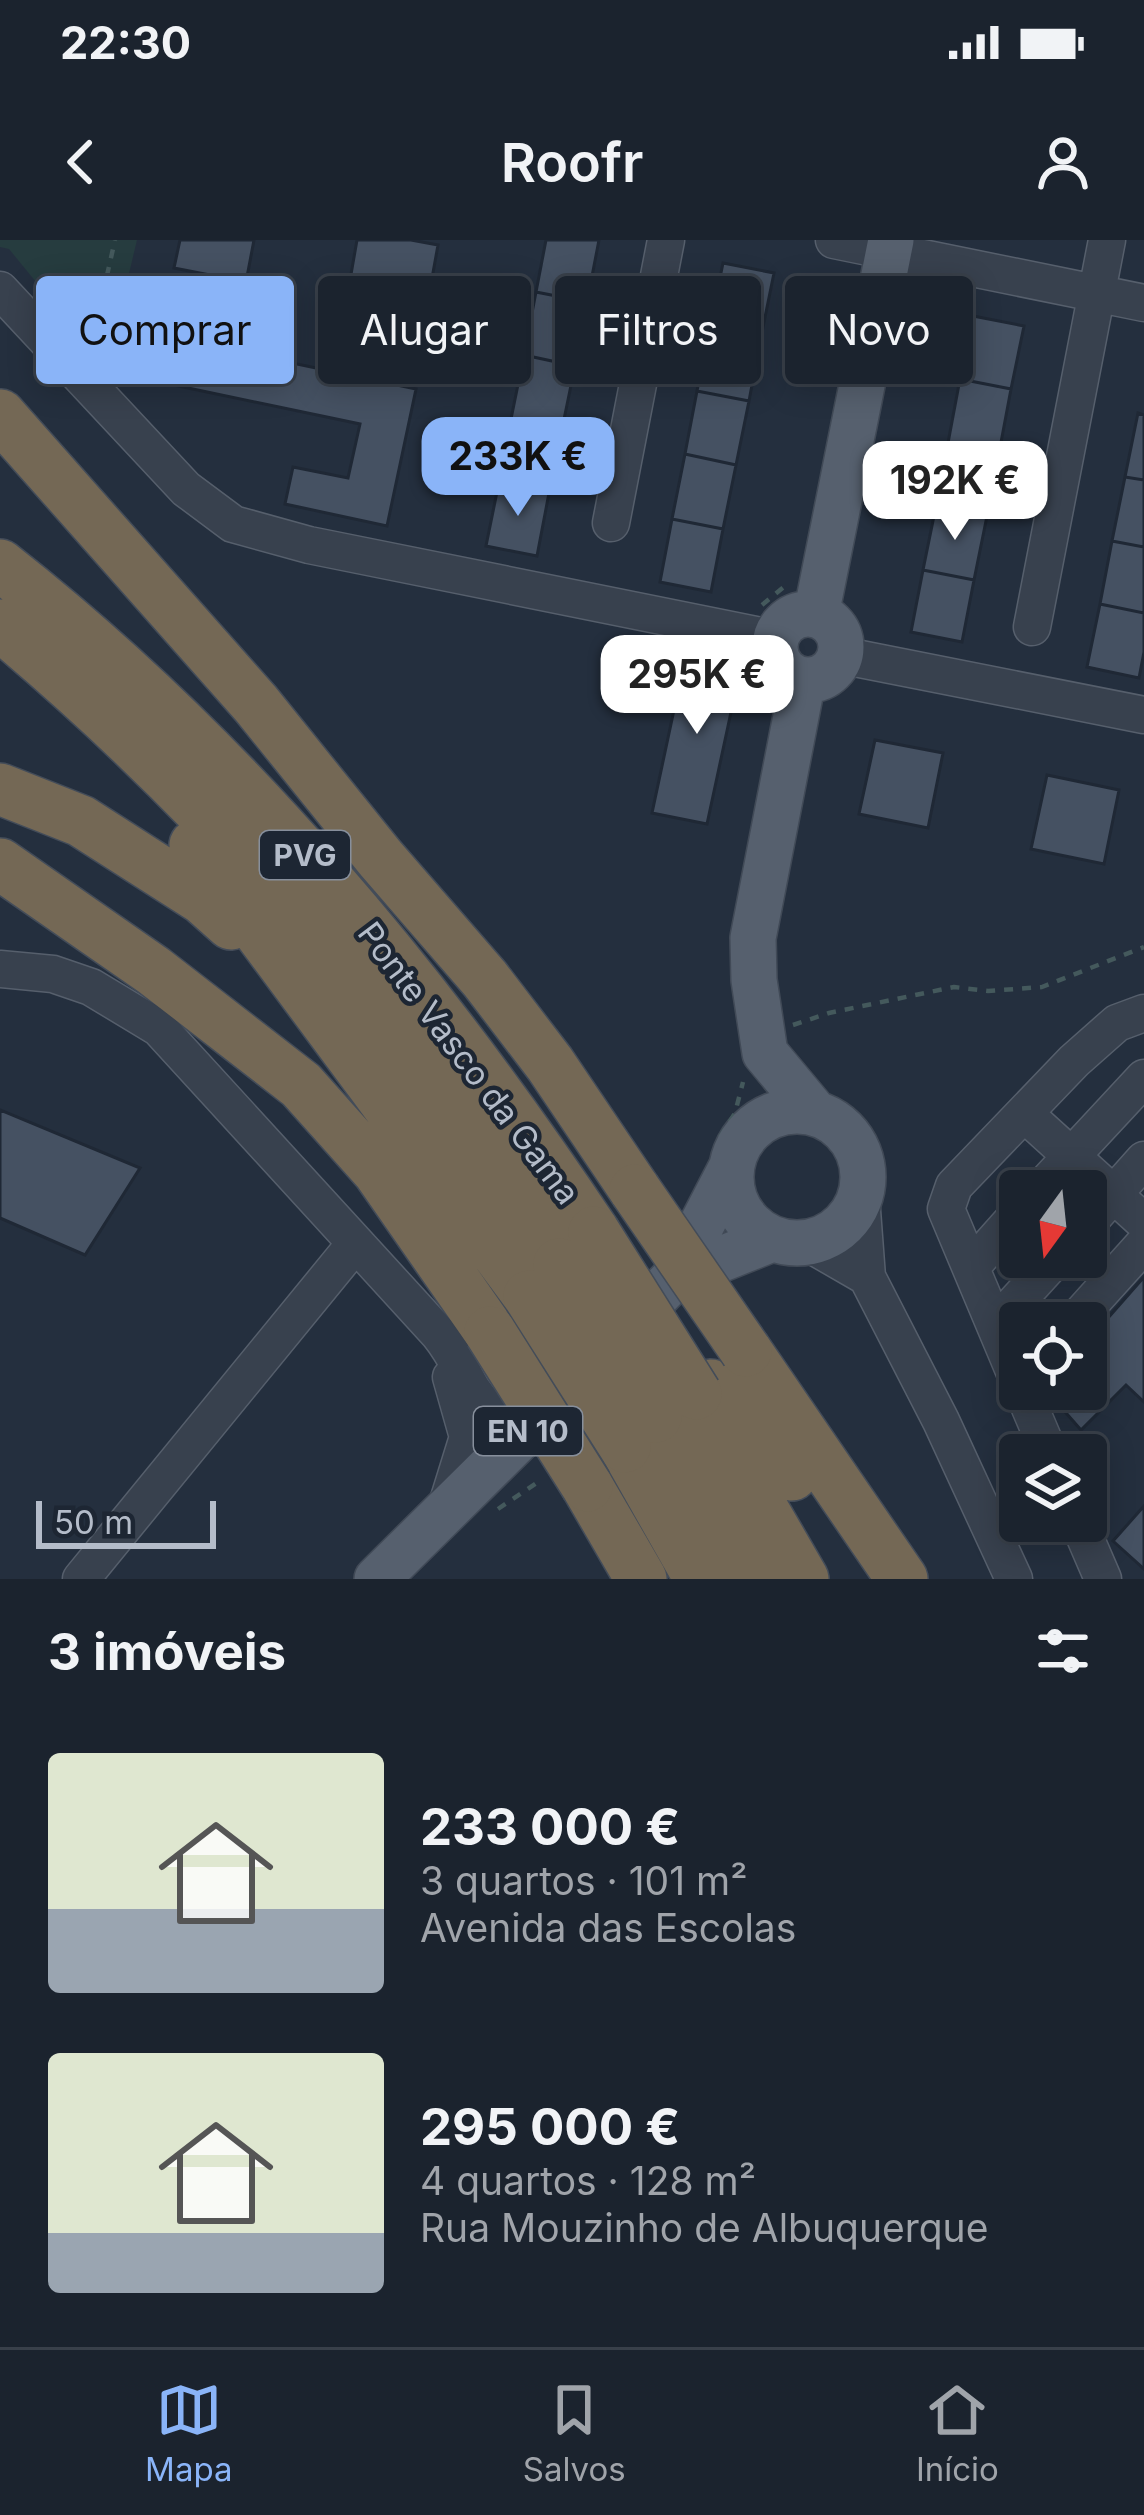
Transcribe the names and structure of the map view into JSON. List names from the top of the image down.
{
  "streets": {
    "highway": ["PVG", "Ponte Vasco da Gama"],
    "main road": ["EN 10"]
  },
  "scale_bar": "50 m",
  "north": "bottom",
  "page": {
    "status": "22:30",
    "header": "Roofr",
    "chip": [
      "Comprar",
      "Alugar",
      "Filtros",
      "Novo"
    ],
    "price": ["233K €", "192K €", "295K €"],
    "scale": "50 m",
    "heading": "3 imóveis",
    "list": [
      {
        "name": "233 000 €",
        "note": "3 quartos · 101 m² · Avenida das Escolas"
      },
      {
        "name": "295 000 €",
        "note": "4 quartos · 128 m² · Rua Mouzinho de Albuquerque"
      }
    ],
    "tabs": ["Mapa", "Salvos", "Início"]
  }
}
